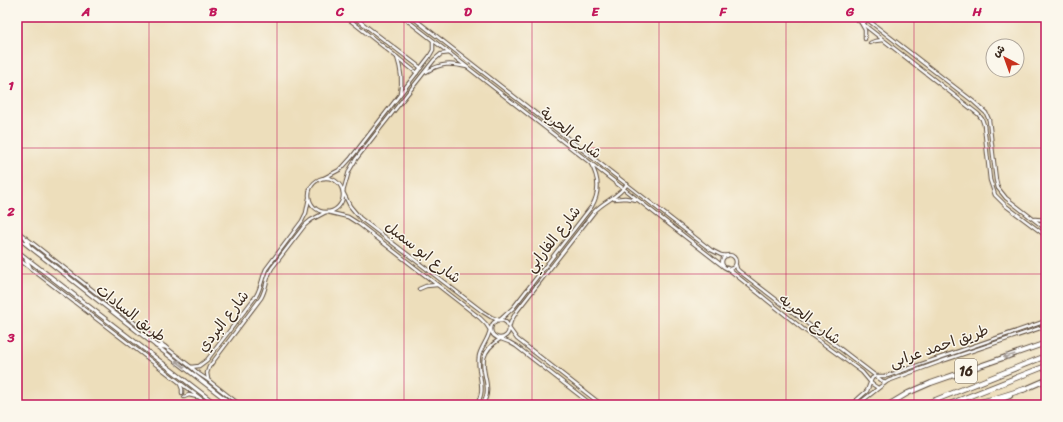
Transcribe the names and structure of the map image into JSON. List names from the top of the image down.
{
  "streets": {
    "highway": ["16"],
    "main road": ["طريق السادات"],
    "street": [
      "شارع الحرية",
      "شارع الفارابي",
      "شارع ابو سمبل",
      "شارع الحريه",
      "شارع البردي",
      "طريق احمد عرابى"
    ]
  },
  "crossings": [
    ["شارع الحرية", "شارع الفارابي"],
    ["شارع الحرية", "شارع الحريه"],
    ["شارع الفارابي", "شارع ابو سمبل"],
    ["شارع ابو سمبل", "شارع البردي"],
    ["شارع الحريه", "طريق احمد عرابى"]
  ],
  "north": "top left",
  "grid": {
    "columns": [
      "A",
      "B",
      "C",
      "D",
      "E",
      "F",
      "G",
      "H"
    ],
    "rows": ["1", "2", "3"]
  }
}
